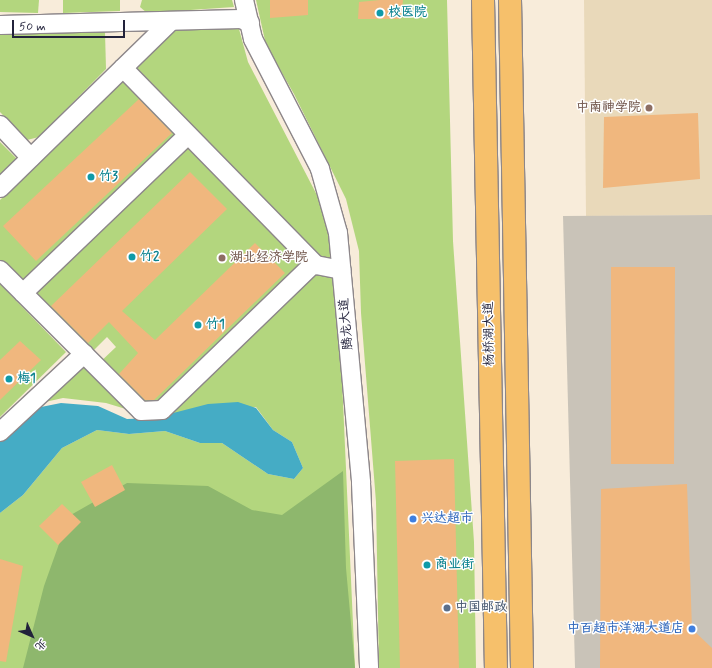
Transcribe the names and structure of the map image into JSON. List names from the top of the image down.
{
  "streets": {
    "main road": ["杨桥湖大道"],
    "street": ["腾龙大道"]
  },
  "places": [
    "校医院",
    "中南神学院",
    "竹3",
    "竹2",
    "湖北经济学院",
    "竹1",
    "梅1",
    "兴达超市",
    "商业街",
    "中国邮政",
    "中百超市洋湖大道店"
  ],
  "scale_bar": "50 m",
  "north": "bottom right"
}
